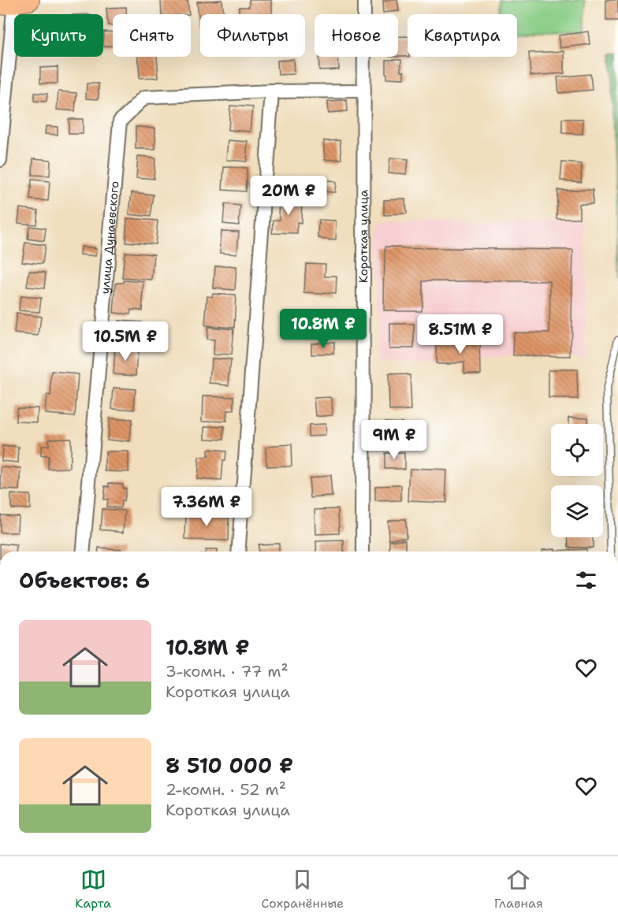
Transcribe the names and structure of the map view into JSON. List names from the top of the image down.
{
  "streets": {
    "street": ["Короткая улица", "улица Дунаевского"]
  },
  "page": {
    "chip": [
      "Купить",
      "Снять",
      "Фильтры",
      "Новое",
      "Квартира"
    ],
    "price": [
      "20M ₽",
      "10.8M ₽",
      "8.51M ₽",
      "10.5M ₽",
      "9M ₽",
      "7.36M ₽"
    ],
    "heading": "Объектов: 6",
    "list": [
      {
        "name": "10.8M ₽",
        "note": "3-комн. · 77 m² · Короткая улица"
      },
      {
        "name": "8 510 000 ₽",
        "note": "2-комн. · 52 m² · Короткая улица"
      }
    ],
    "tabs": ["Карта", "Сохранённые", "Главная"]
  }
}
